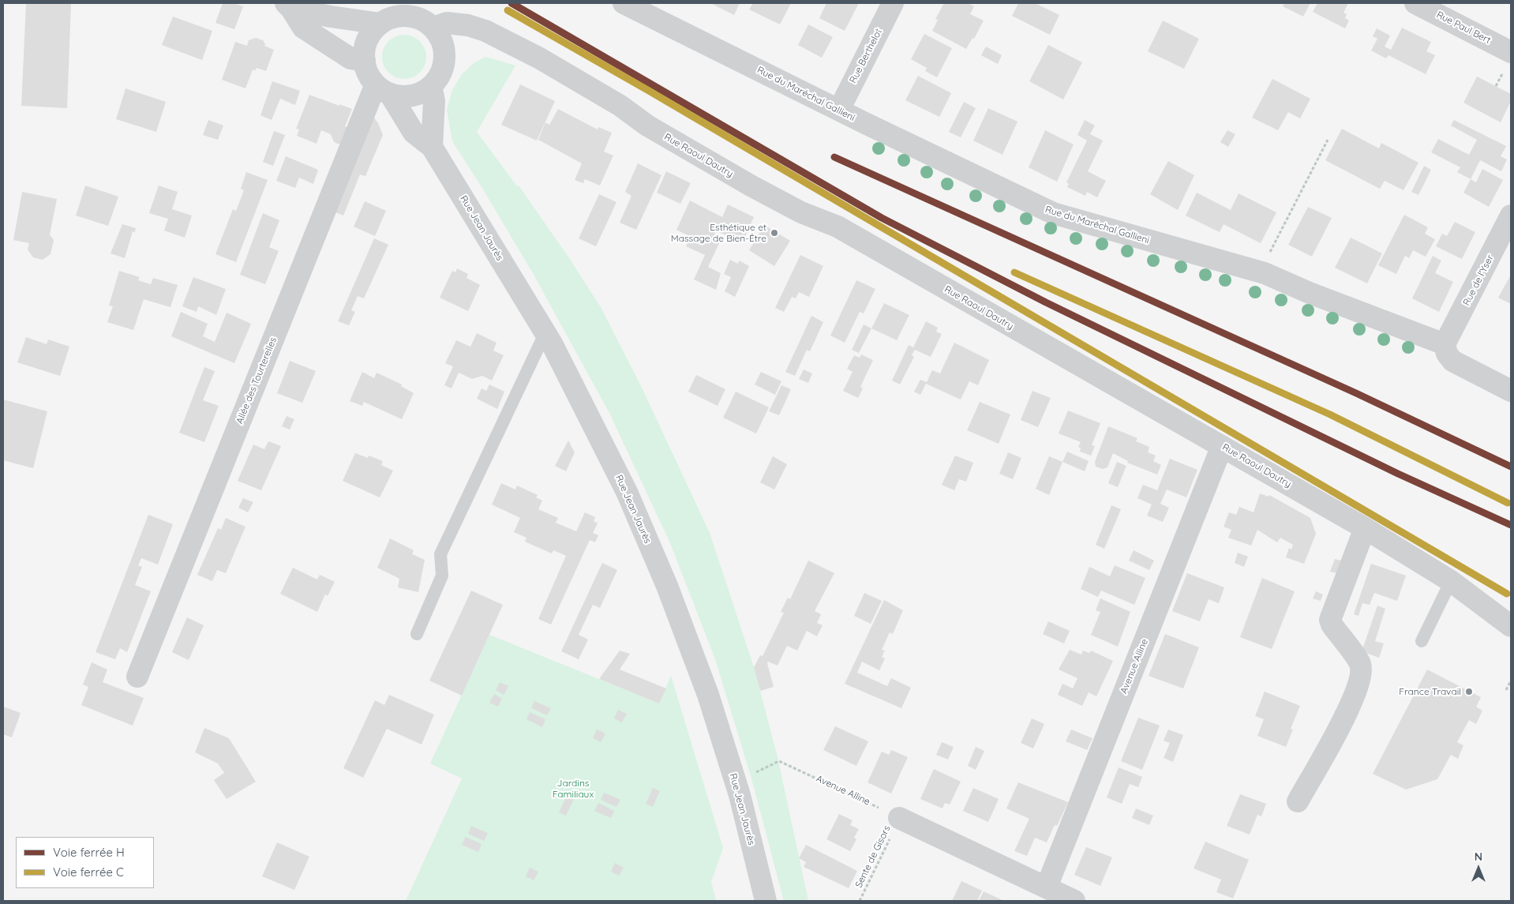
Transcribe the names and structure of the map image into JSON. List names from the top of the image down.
{
  "streets": {
    "street": [
      "Rue Paul Bert",
      "Rue Berthelot",
      "Rue du Maréchal Gallieni",
      "Rue Raoul Dautry",
      "Rue Jean Jaurès",
      "Rue de l'Yser",
      "Allée des Tourterelles",
      "Avenue Alline"
    ],
    "path": ["Sente de Gisors"]
  },
  "crossings": [
    ["Rue Berthelot", "Rue du Maréchal Gallieni"],
    ["Rue du Maréchal Gallieni", "Rue de l'Yser"],
    ["Rue Raoul Dautry", "Rue Jean Jaurès"],
    ["Rue Raoul Dautry", "Allée des Tourterelles"],
    ["Rue Raoul Dautry", "Avenue Alline"],
    ["Rue Jean Jaurès", "Allée des Tourterelles"],
    ["Avenue Alline", "Sente de Gisors"]
  ],
  "parks": ["Jardins Familiaux"],
  "places": ["Esthétique et Massage de Bien-Être", "France Travail"],
  "lines": ["rail line H", "rail line C"],
  "legend": ["Voie ferrée H", "Voie ferrée C"],
  "north": "top"
}
